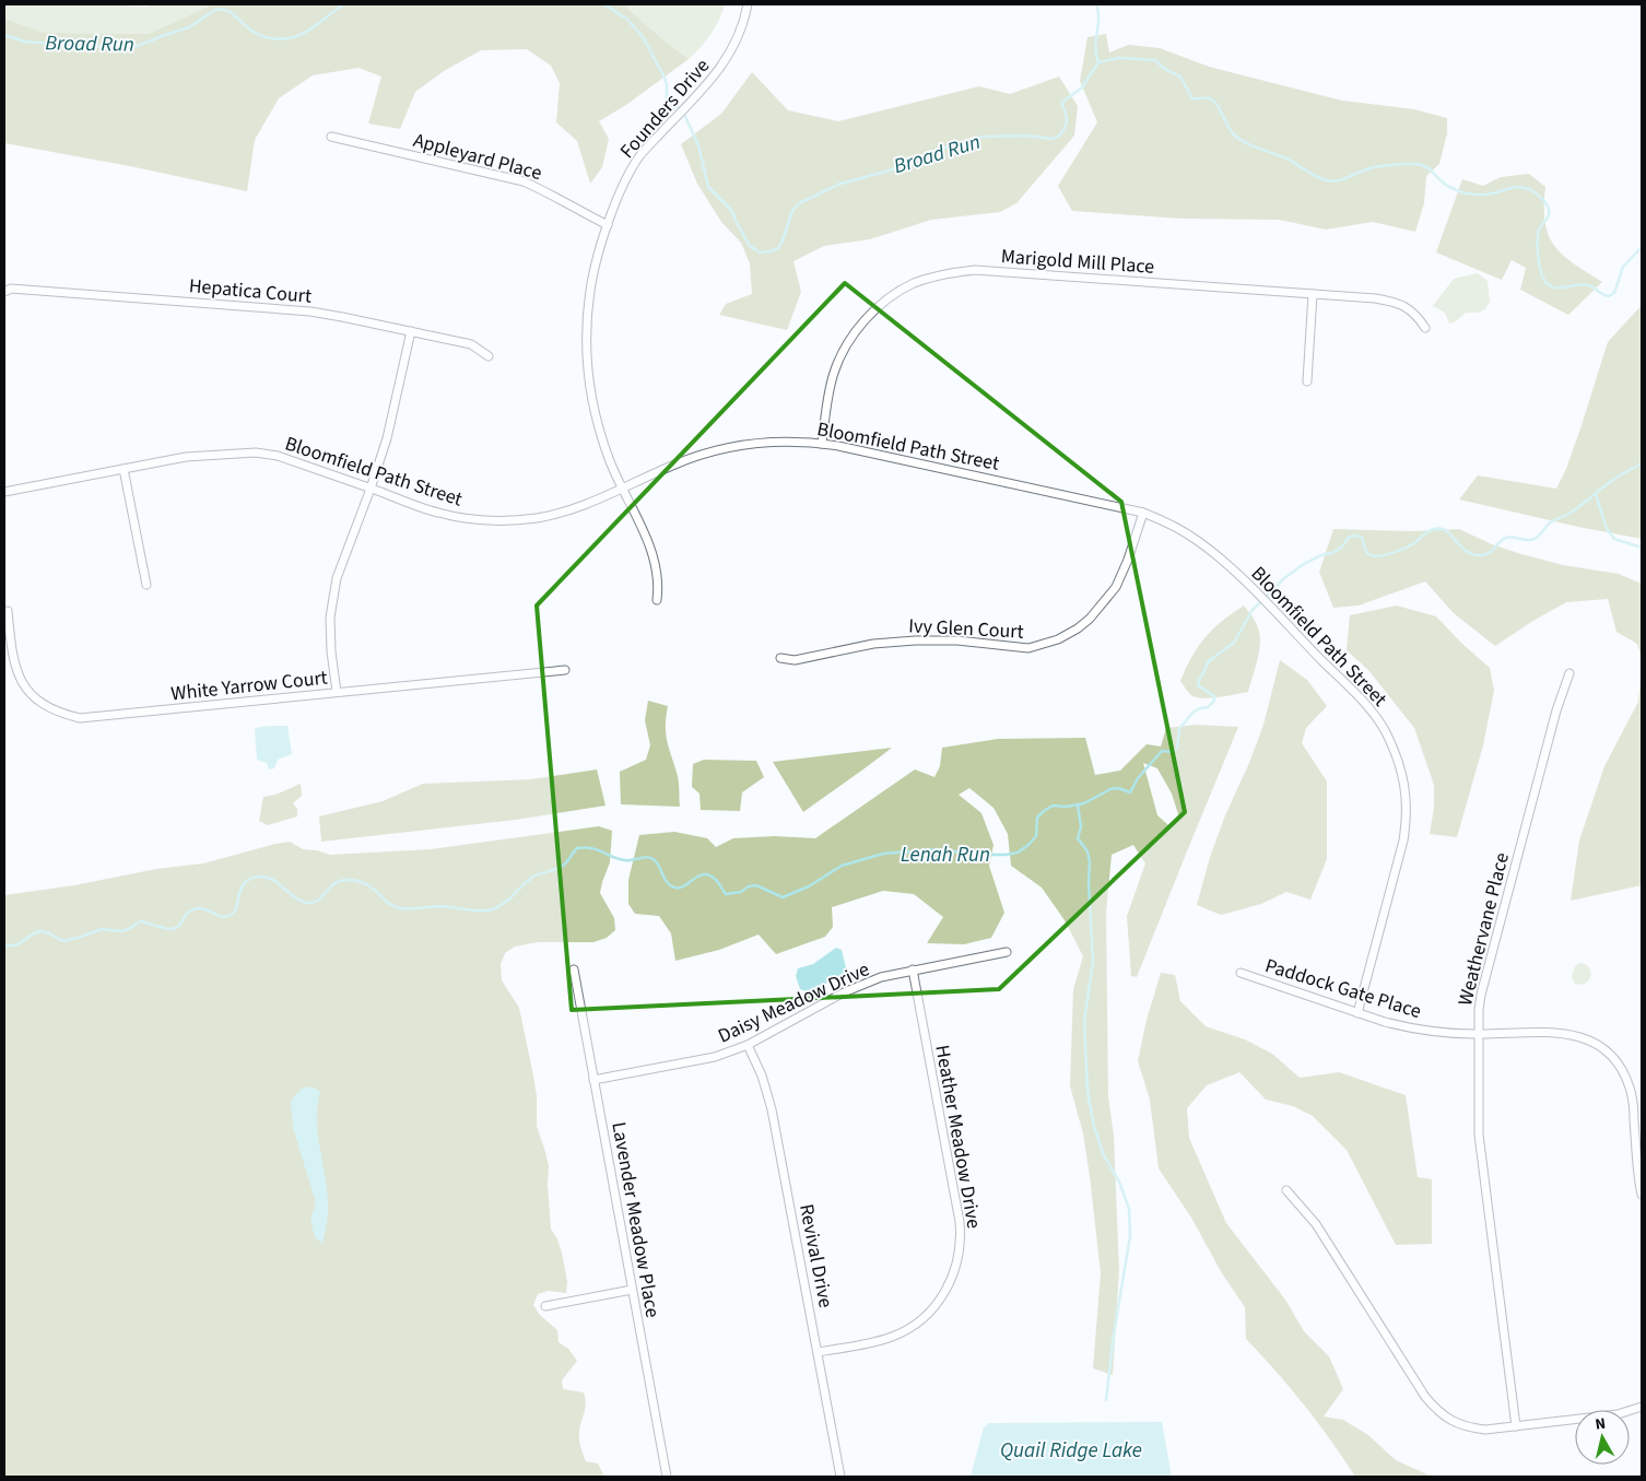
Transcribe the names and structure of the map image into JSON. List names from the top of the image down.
{
  "streets": {
    "street": [
      "Founders Drive",
      "Appleyard Place",
      "Marigold Mill Place",
      "Hepatica Court",
      "Bloomfield Path Street",
      "Ivy Glen Court",
      "White Yarrow Court",
      "Weathervane Place",
      "Paddock Gate Place",
      "Daisy Meadow Drive",
      "Heather Meadow Drive",
      "Lavender Meadow Place",
      "Revival Drive"
    ]
  },
  "crossings": [
    ["Founders Drive", "Appleyard Place"],
    ["Founders Drive", "Bloomfield Path Street"],
    ["Marigold Mill Place", "Bloomfield Path Street"],
    ["Bloomfield Path Street", "Ivy Glen Court"],
    ["Bloomfield Path Street", "Paddock Gate Place"],
    ["Weathervane Place", "Paddock Gate Place"],
    ["Daisy Meadow Drive", "Heather Meadow Drive"],
    ["Daisy Meadow Drive", "Lavender Meadow Place"],
    ["Daisy Meadow Drive", "Revival Drive"],
    ["Heather Meadow Drive", "Revival Drive"]
  ],
  "water": ["Broad Run", "Lenah Run", "Quail Ridge Lake"],
  "north": "top"
}
